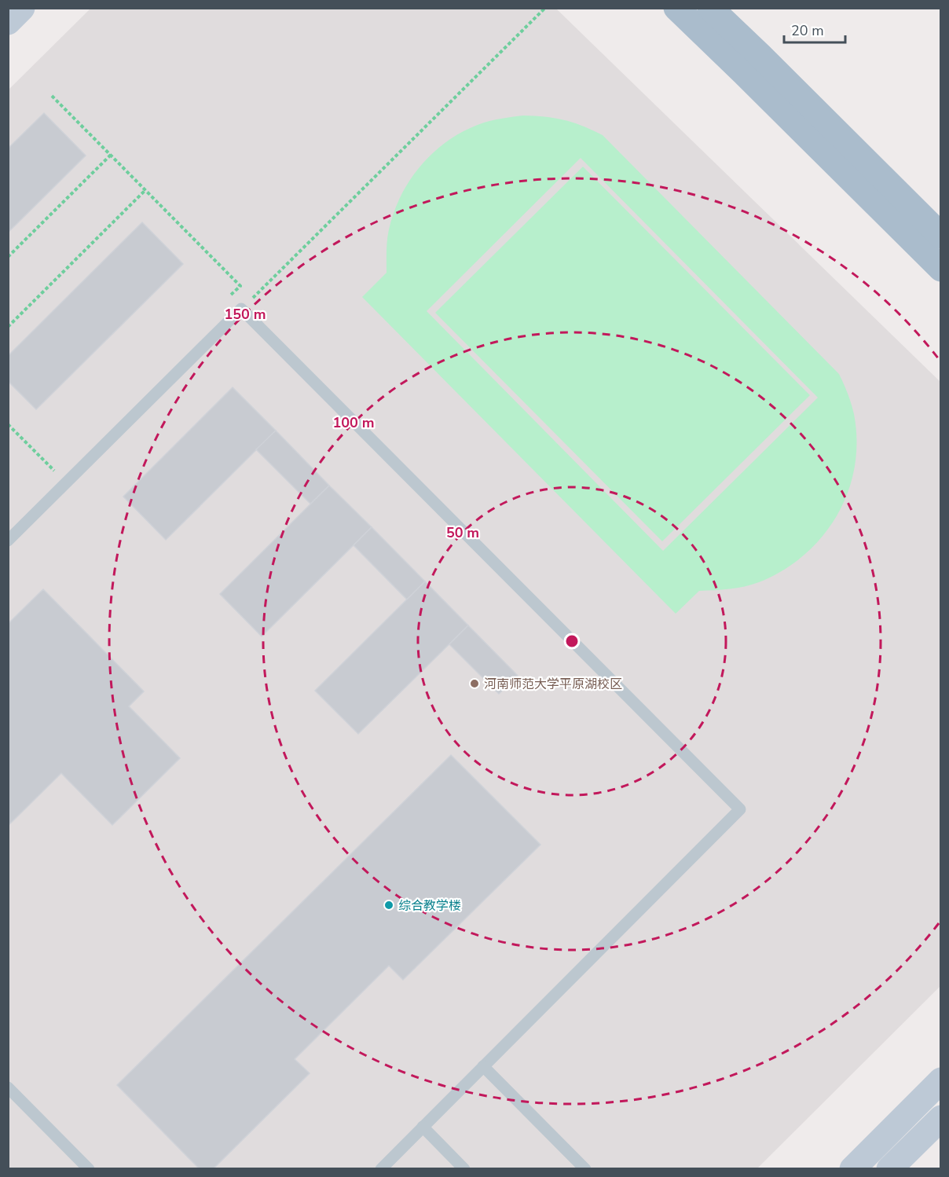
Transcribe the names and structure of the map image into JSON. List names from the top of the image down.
{
  "places": ["河南师范大学平原湖校区", "综合教学楼"],
  "scale_bar": "20 m",
  "rings": ["150 m", "100 m", "50 m"]
}
